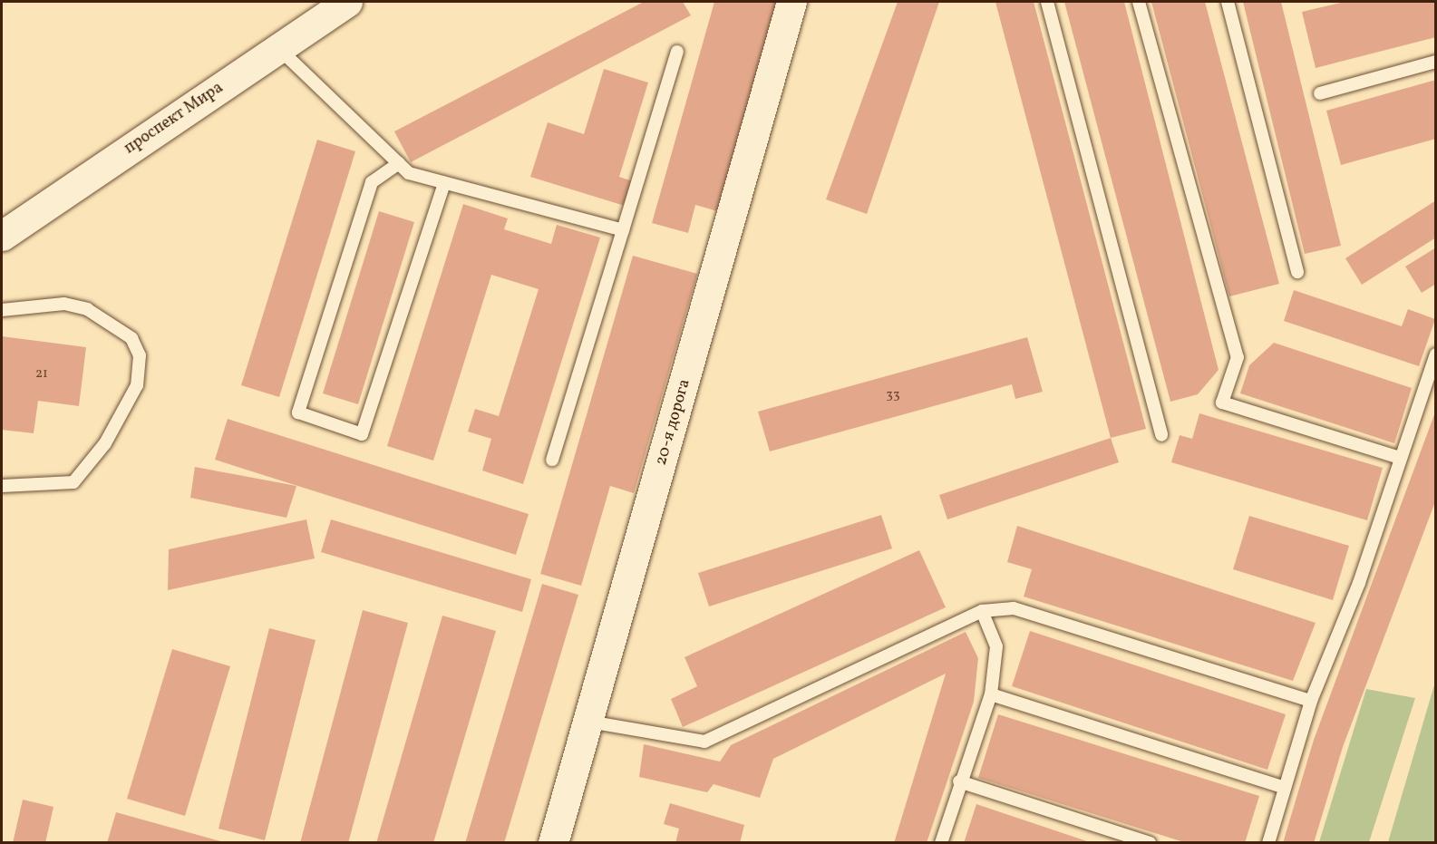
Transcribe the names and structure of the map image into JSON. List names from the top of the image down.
{
  "streets": {
    "main road": ["проспект Мира", "20-я дорога"]
  },
  "house_numbers": ["21", "33"]
}
